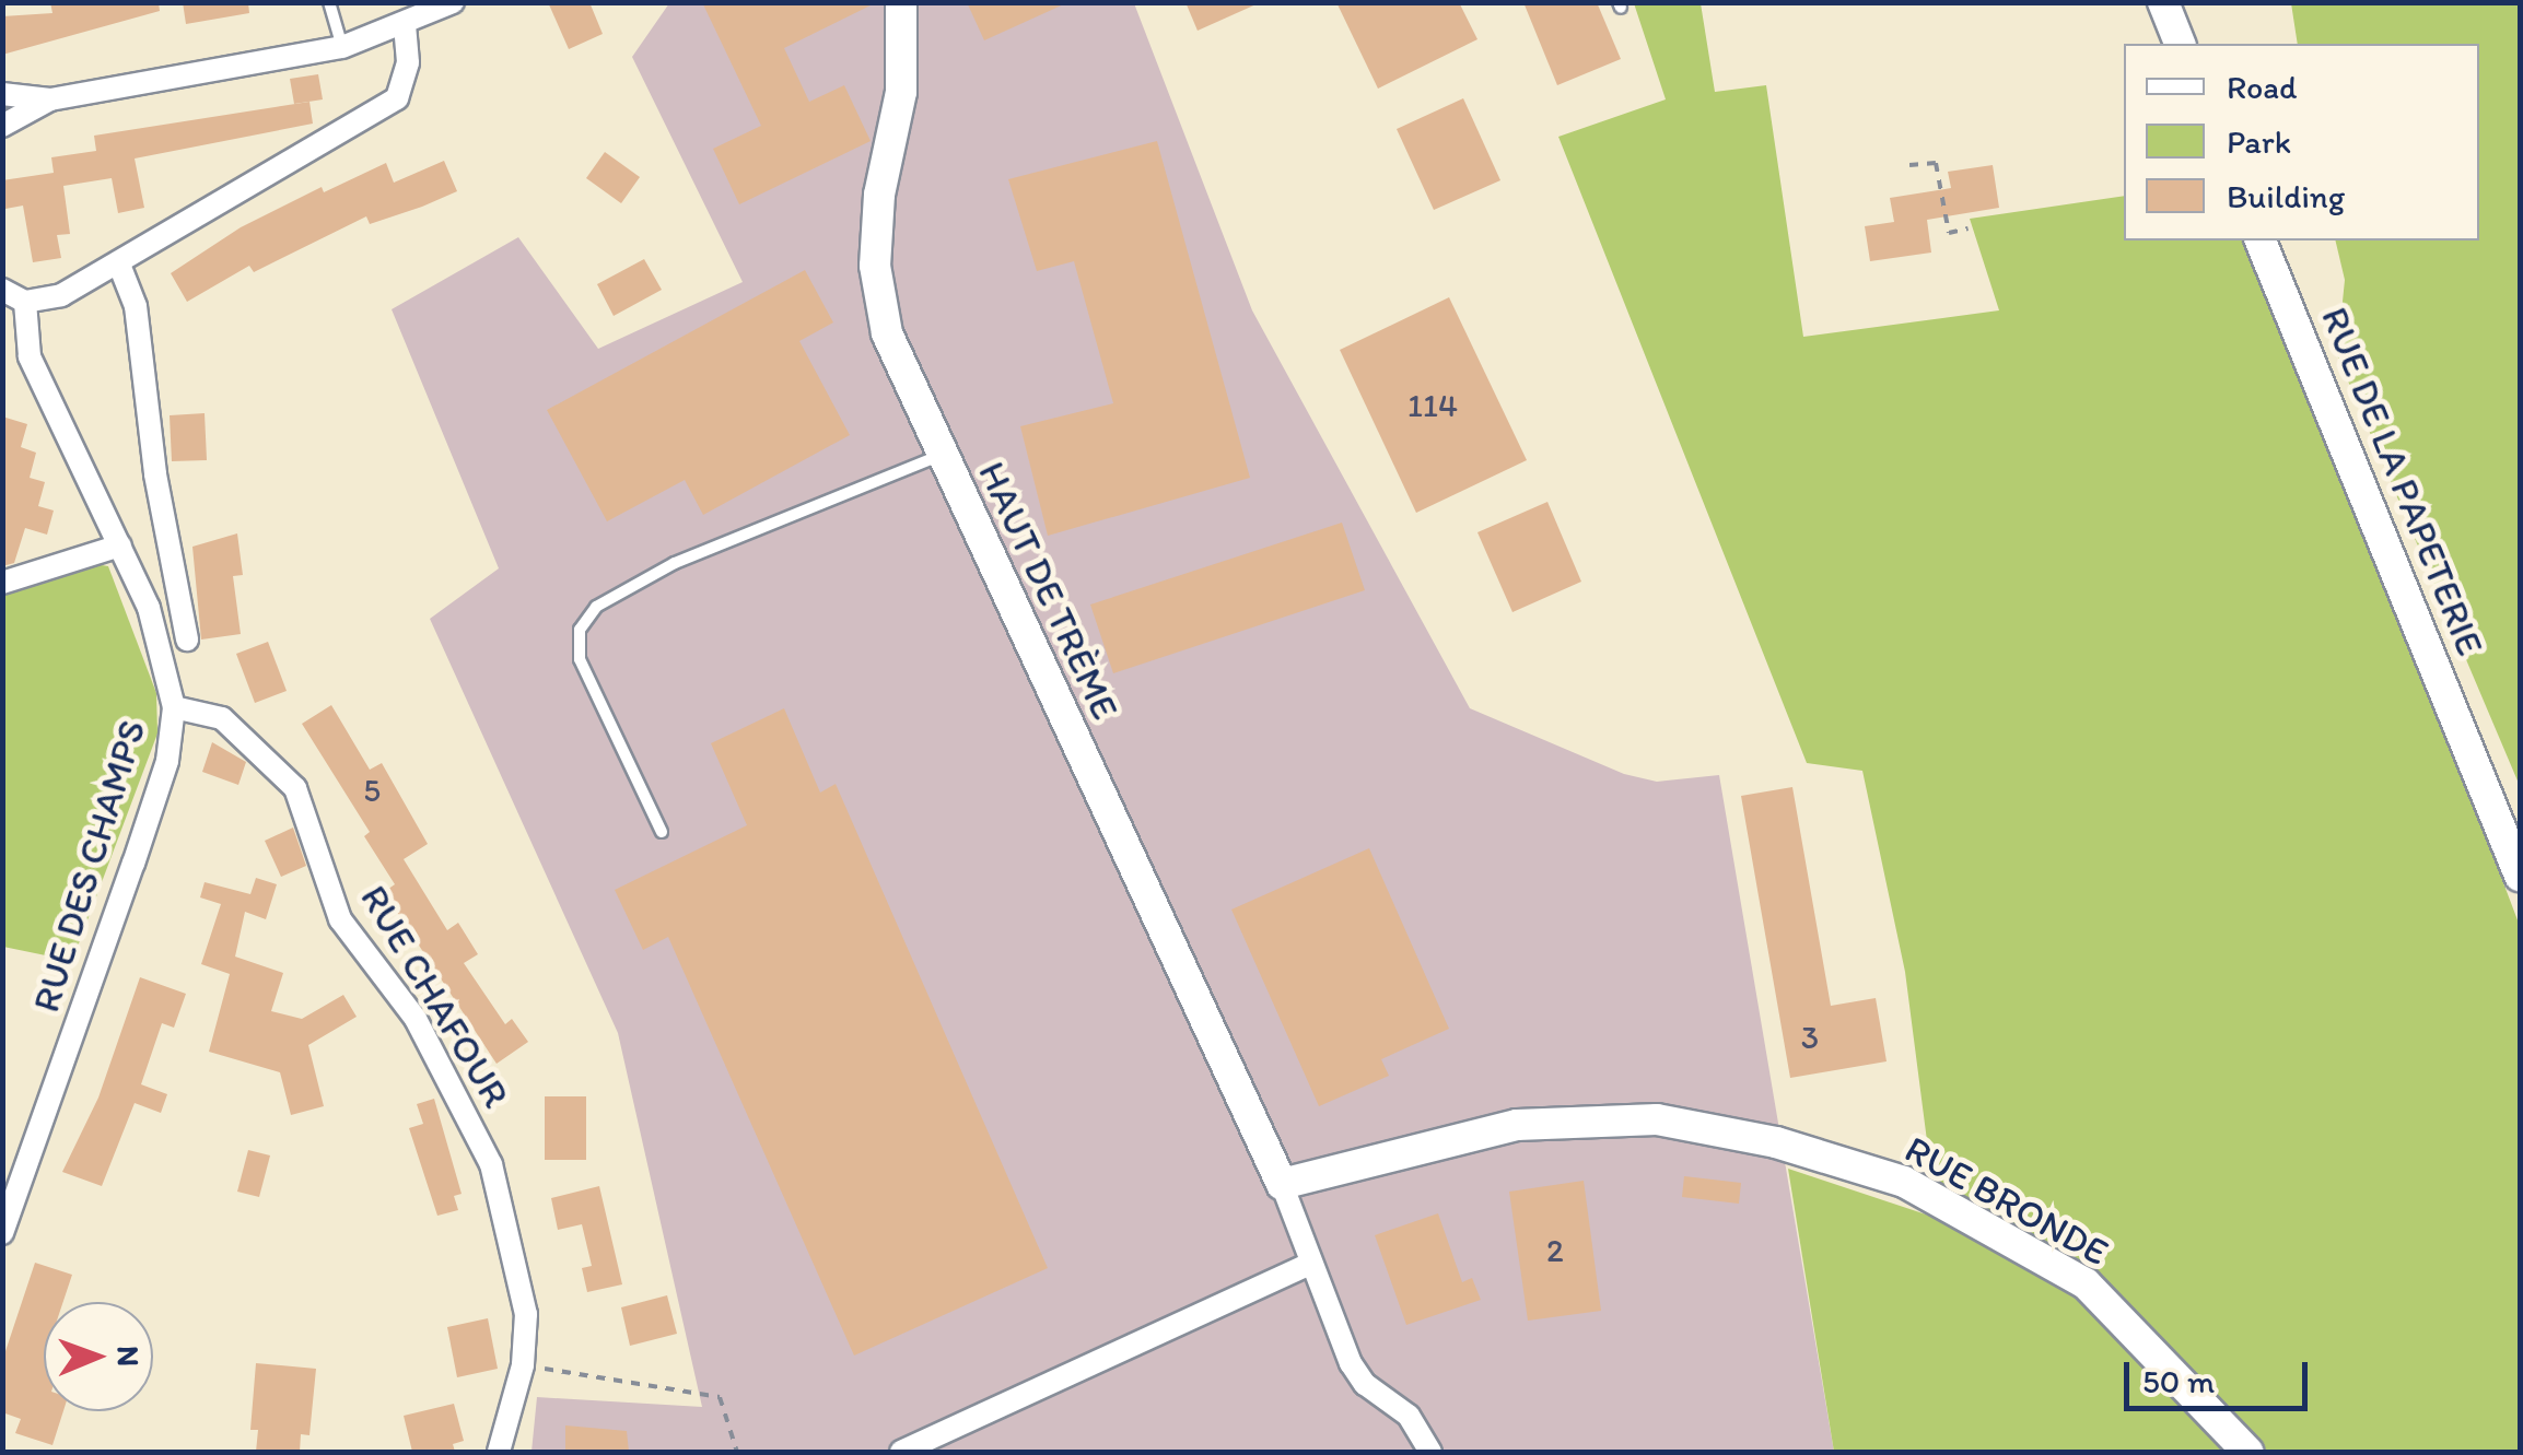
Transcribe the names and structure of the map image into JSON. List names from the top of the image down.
{
  "streets": {
    "street": [
      "RUE DE LA PAPETERIE",
      "HAUT DE TRÈME",
      "RUE DES CHAMPS",
      "RUE CHAFOUR",
      "RUE BRONDE"
    ]
  },
  "crossings": [
    ["HAUT DE TRÈME", "RUE BRONDE"],
    ["RUE DES CHAMPS", "RUE CHAFOUR"]
  ],
  "house_numbers": [
    "114",
    "5",
    "3",
    "2"
  ],
  "legend": ["Road", "Park", "Building"],
  "scale_bar": "50 m",
  "north": "right"
}
